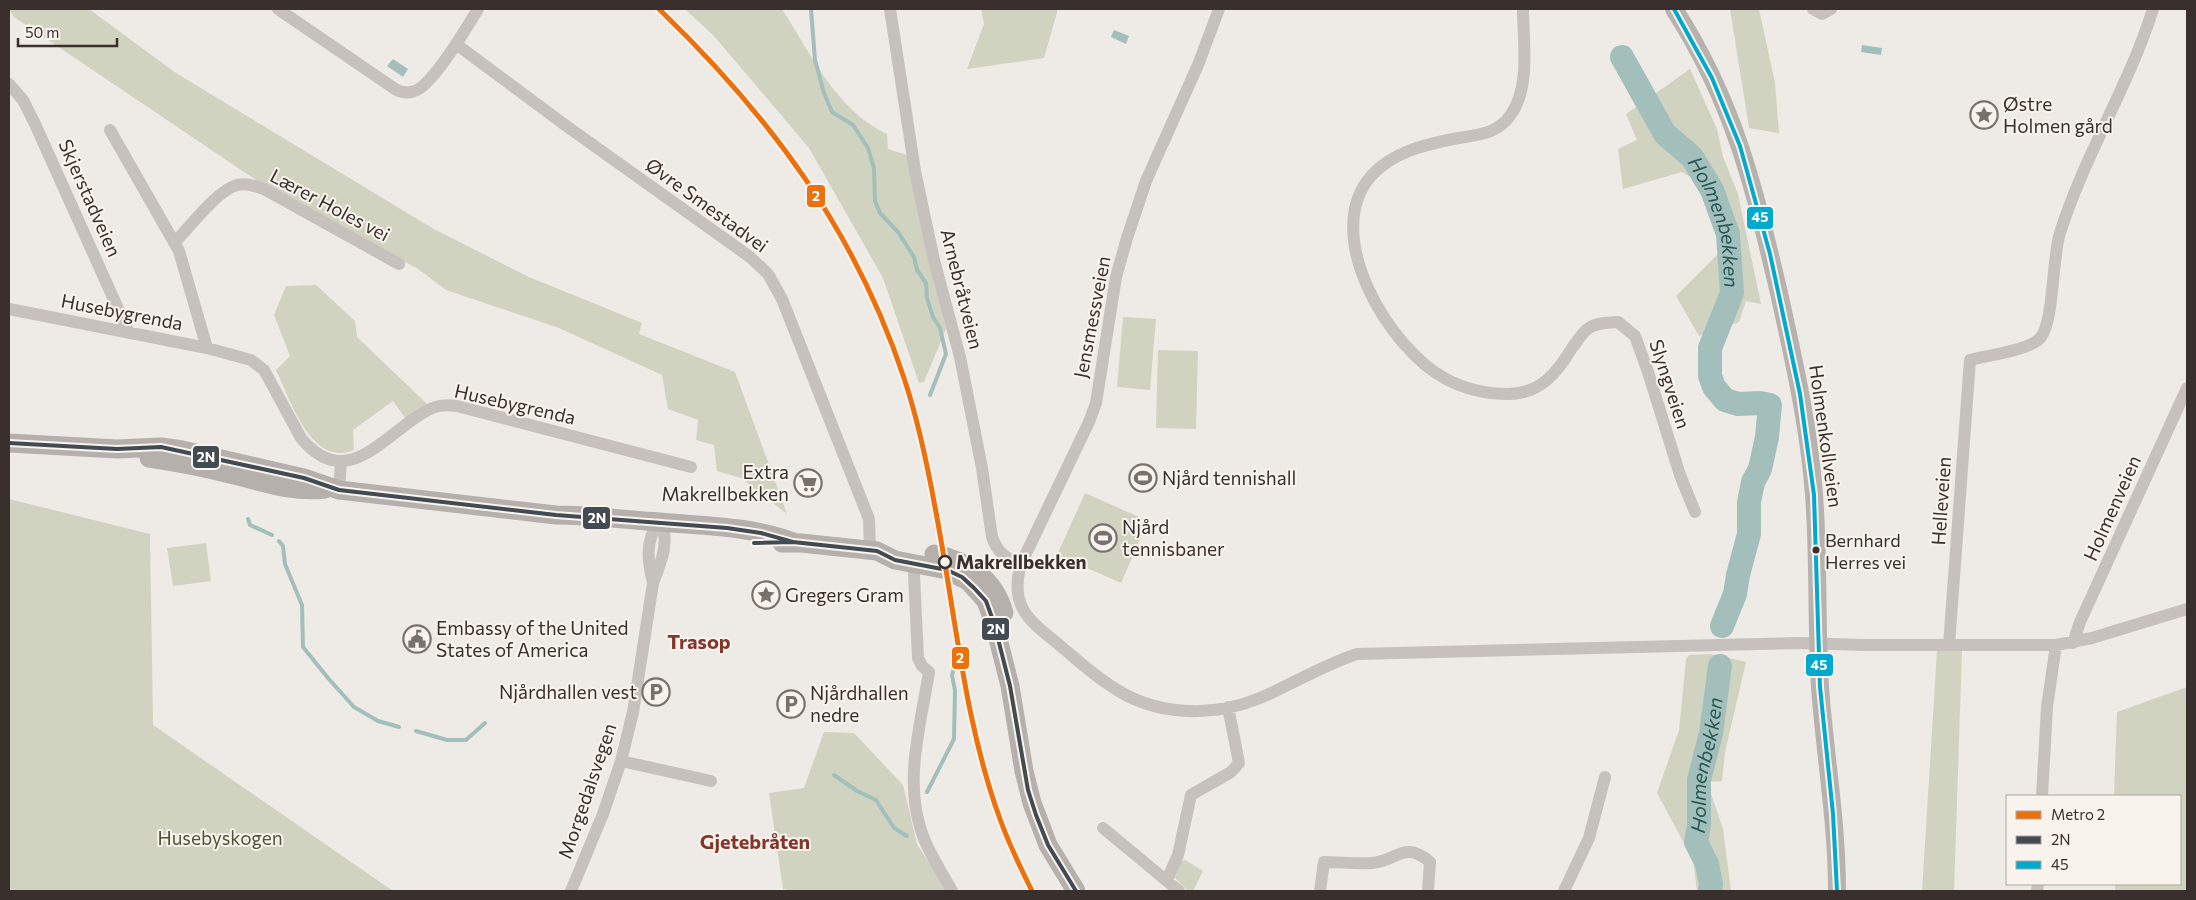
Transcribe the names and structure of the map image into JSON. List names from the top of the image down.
{
  "streets": {
    "main road": ["Holmenkollveien"],
    "street": [
      "Skjerstadveien",
      "Lærer Holes vei",
      "Øvre Smestadvei",
      "Arnebråtveien",
      "Husebygrenda",
      "Jensmessveien",
      "Slyngveien",
      "Helleveien",
      "Holmenveien",
      "Morgedalsvegen"
    ]
  },
  "crossings": [
    ["Skjerstadveien", "Husebygrenda"],
    ["Arnebråtveien", "Jensmessveien"]
  ],
  "districts": ["Trasop", "Gjetebråten"],
  "water": ["Holmenbekken"],
  "parks": ["Husebyskogen"],
  "places": {
    "place": ["Østre Holmen gård", "Gregers Gram"],
    "sports": ["Njård tennishall", "Njård tennisbaner"],
    "supermarket": ["Extra Makrellbekken"],
    "other": ["Bernhard Herres vei", "Makrellbekken"],
    "public building": ["Embassy of the United States of America"],
    "parking": ["Njårdhallen vest", "Njårdhallen nedre"]
  },
  "lines": ["metro line 2", "transit line 45", "transit line 2N"],
  "legend": ["Metro 2", "2N", "45"],
  "scale_bar": "50 m"
}
